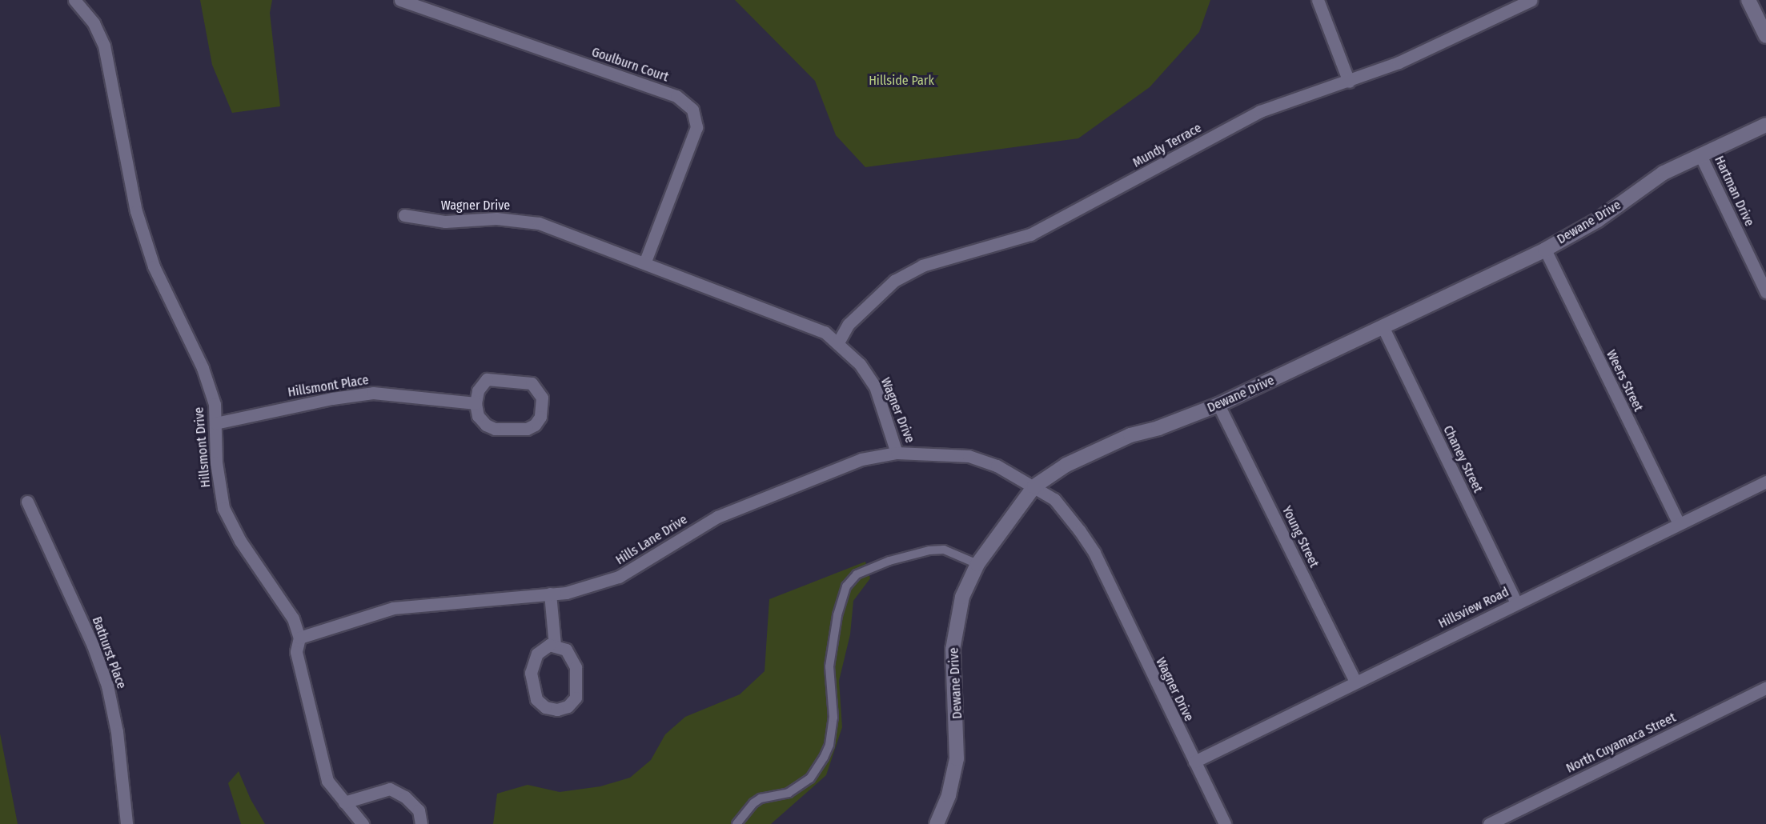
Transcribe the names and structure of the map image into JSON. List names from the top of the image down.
{
  "streets": {
    "street": [
      "Goulburn Court",
      "Mundy Terrace",
      "Hartman Drive",
      "Wagner Drive",
      "Dewane Drive",
      "Weers Street",
      "Hillsmont Place",
      "Hillsmont Drive",
      "Chaney Street",
      "Young Street",
      "Hills Lane Drive",
      "Hillsview Road",
      "Bathurst Place",
      "North Cuyamaca Street"
    ]
  },
  "crossings": [
    ["Goulburn Court", "Wagner Drive"],
    ["Mundy Terrace", "Wagner Drive"],
    ["Hartman Drive", "Dewane Drive"],
    ["Wagner Drive", "Dewane Drive"],
    ["Wagner Drive", "Hills Lane Drive"],
    ["Wagner Drive", "Hillsview Road"],
    ["Dewane Drive", "Weers Street"],
    ["Dewane Drive", "Chaney Street"],
    ["Dewane Drive", "Young Street"],
    ["Weers Street", "Hillsview Road"],
    ["Hillsmont Place", "Hillsmont Drive"],
    ["Hillsmont Drive", "Hills Lane Drive"],
    ["Chaney Street", "Hillsview Road"],
    ["Young Street", "Hillsview Road"]
  ],
  "parks": ["Hillside Park"]
}
